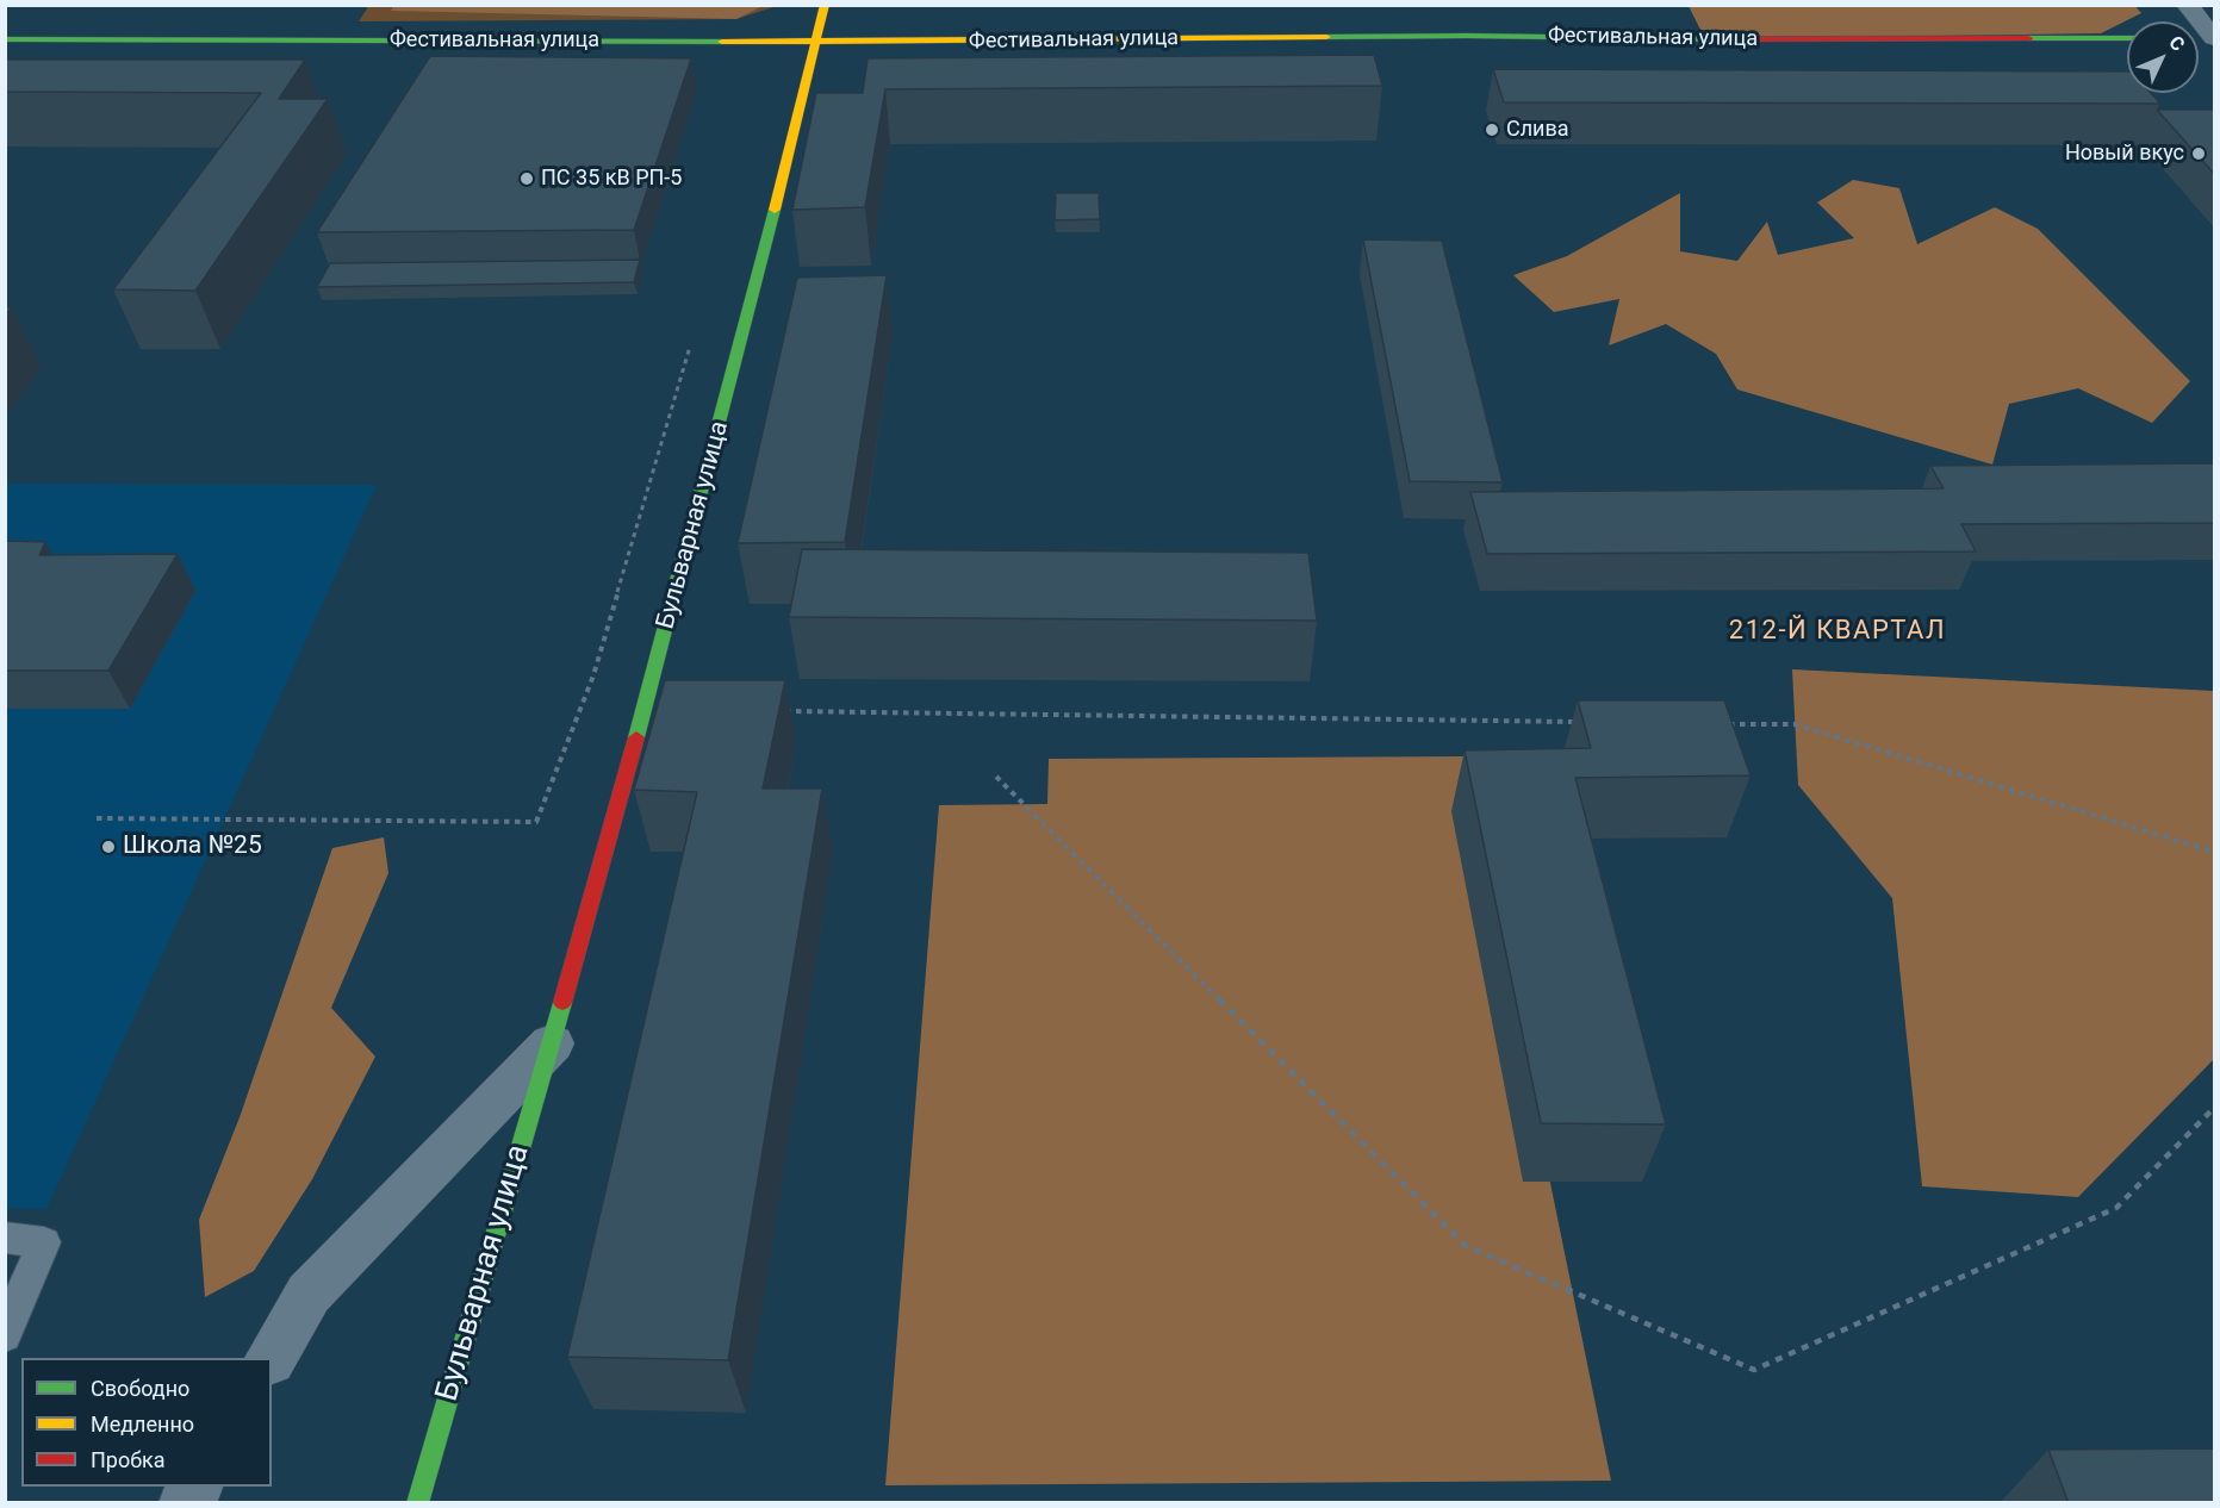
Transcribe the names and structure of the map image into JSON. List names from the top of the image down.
{
  "streets": {
    "street": ["Фестивальная улица", "Бульварная улица"]
  },
  "crossings": [
    ["Фестивальная улица", "Бульварная улица"]
  ],
  "districts": ["212-Й КВАРТАЛ"],
  "places": [
    "Слива",
    "Новый вкус",
    "ПС 35 кВ РП-5",
    "Школа №25"
  ],
  "legend": ["Свободно", "Медленно", "Пробка"],
  "north": "top right"
}
